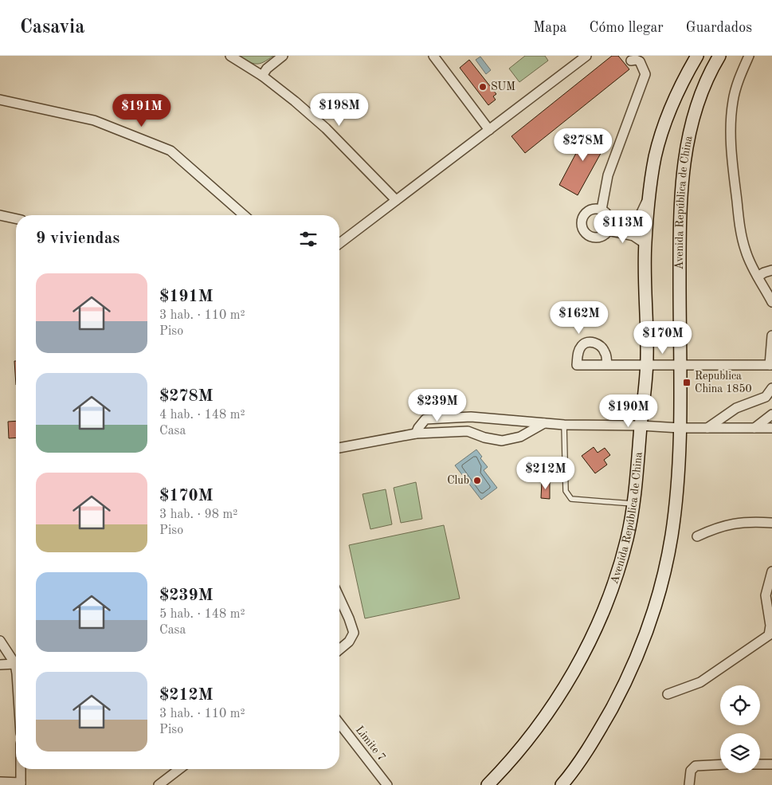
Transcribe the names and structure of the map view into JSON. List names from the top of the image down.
{
  "streets": {
    "main road": ["Avenida República de China"],
    "street": ["Limite 7"]
  },
  "places": {
    "other": ["SUM", "Club"],
    "transit": ["Republica China 1850"]
  },
  "page": {
    "header": "Casavia",
    "nav": ["Mapa", "Cómo llegar", "Guardados"],
    "price": [
      "$198M",
      "$191M",
      "$278M",
      "$113M",
      "$162M",
      "$170M",
      "$239M",
      "$190M",
      "$212M"
    ],
    "heading": "9 viviendas",
    "list": [
      {
        "name": "$191M",
        "note": "3 hab. · 110 m² · Piso"
      },
      {
        "name": "$278M",
        "note": "4 hab. · 148 m² · Casa"
      },
      {
        "name": "$170M",
        "note": "3 hab. · 98 m² · Piso"
      },
      {
        "name": "$239M",
        "note": "5 hab. · 148 m² · Casa"
      },
      {
        "name": "$212M",
        "note": "3 hab. · 110 m² · Piso"
      }
    ]
  }
}
